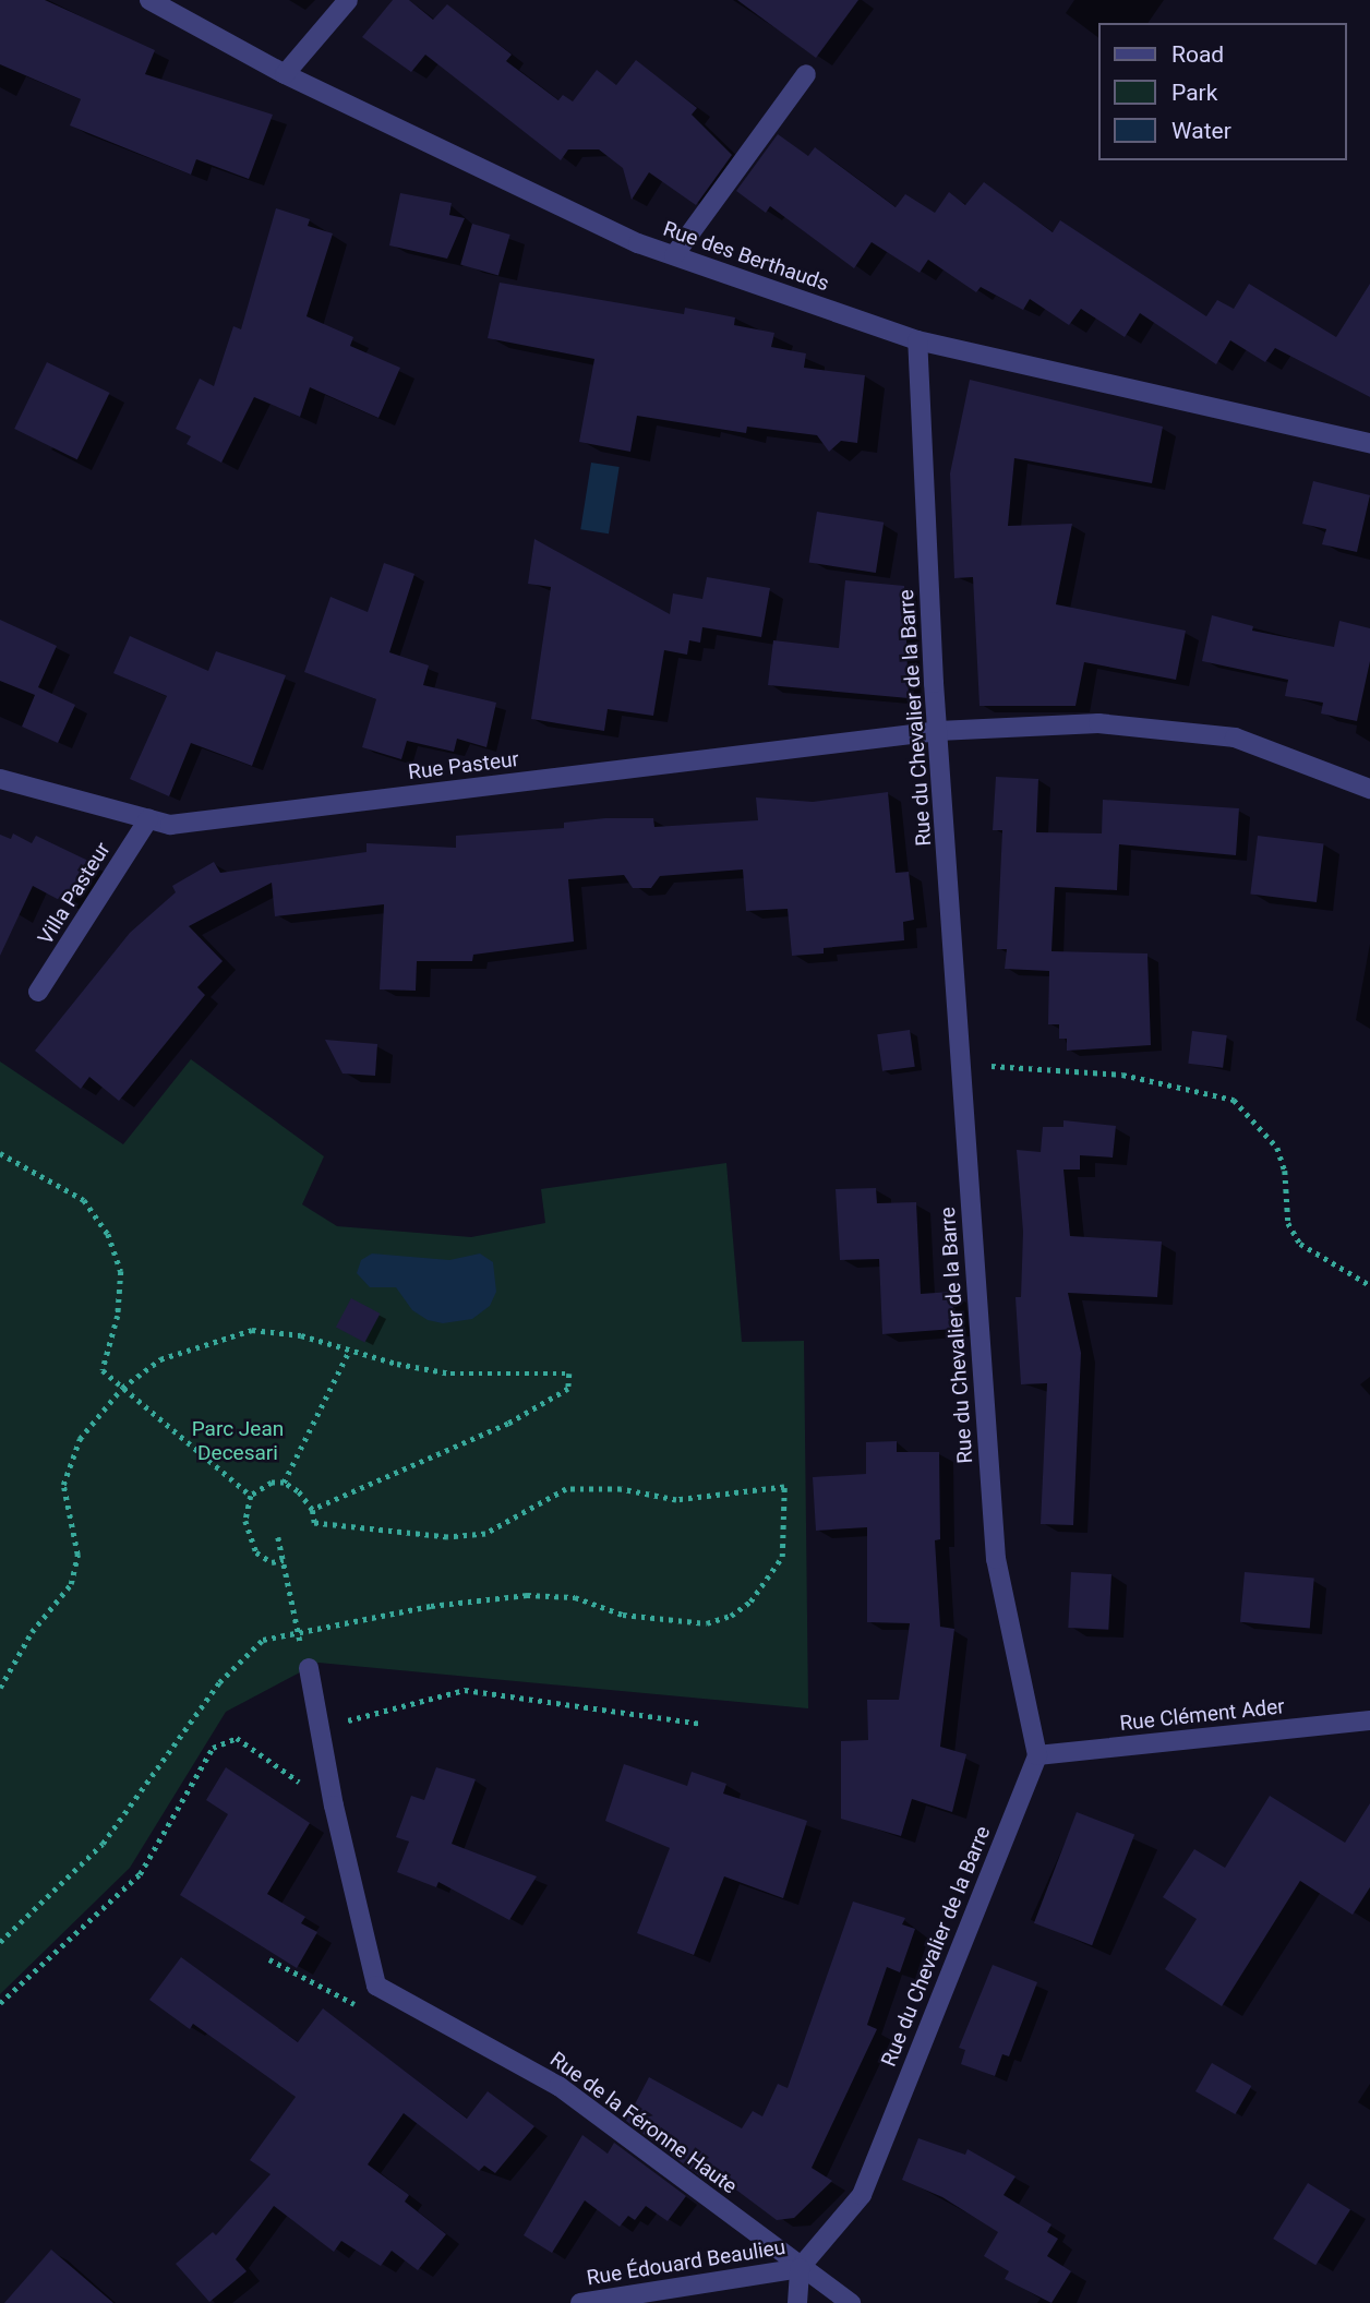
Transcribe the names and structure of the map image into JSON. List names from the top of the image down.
{
  "streets": {
    "street": [
      "Rue des Berthauds",
      "Rue du Chevalier de la Barre",
      "Rue Pasteur",
      "Villa Pasteur",
      "Rue Clément Ader",
      "Rue de la Féronne Haute",
      "Rue Édouard Beaulieu"
    ]
  },
  "crossings": [
    ["Rue des Berthauds", "Rue du Chevalier de la Barre"],
    ["Rue du Chevalier de la Barre", "Rue Pasteur"],
    ["Rue du Chevalier de la Barre", "Rue Clément Ader"],
    ["Rue du Chevalier de la Barre", "Rue de la Féronne Haute"],
    ["Rue du Chevalier de la Barre", "Rue Édouard Beaulieu"],
    ["Rue Pasteur", "Villa Pasteur"],
    ["Rue de la Féronne Haute", "Rue Édouard Beaulieu"]
  ],
  "parks": ["Parc Jean Decesari"],
  "legend": ["Road", "Park", "Water"]
}
